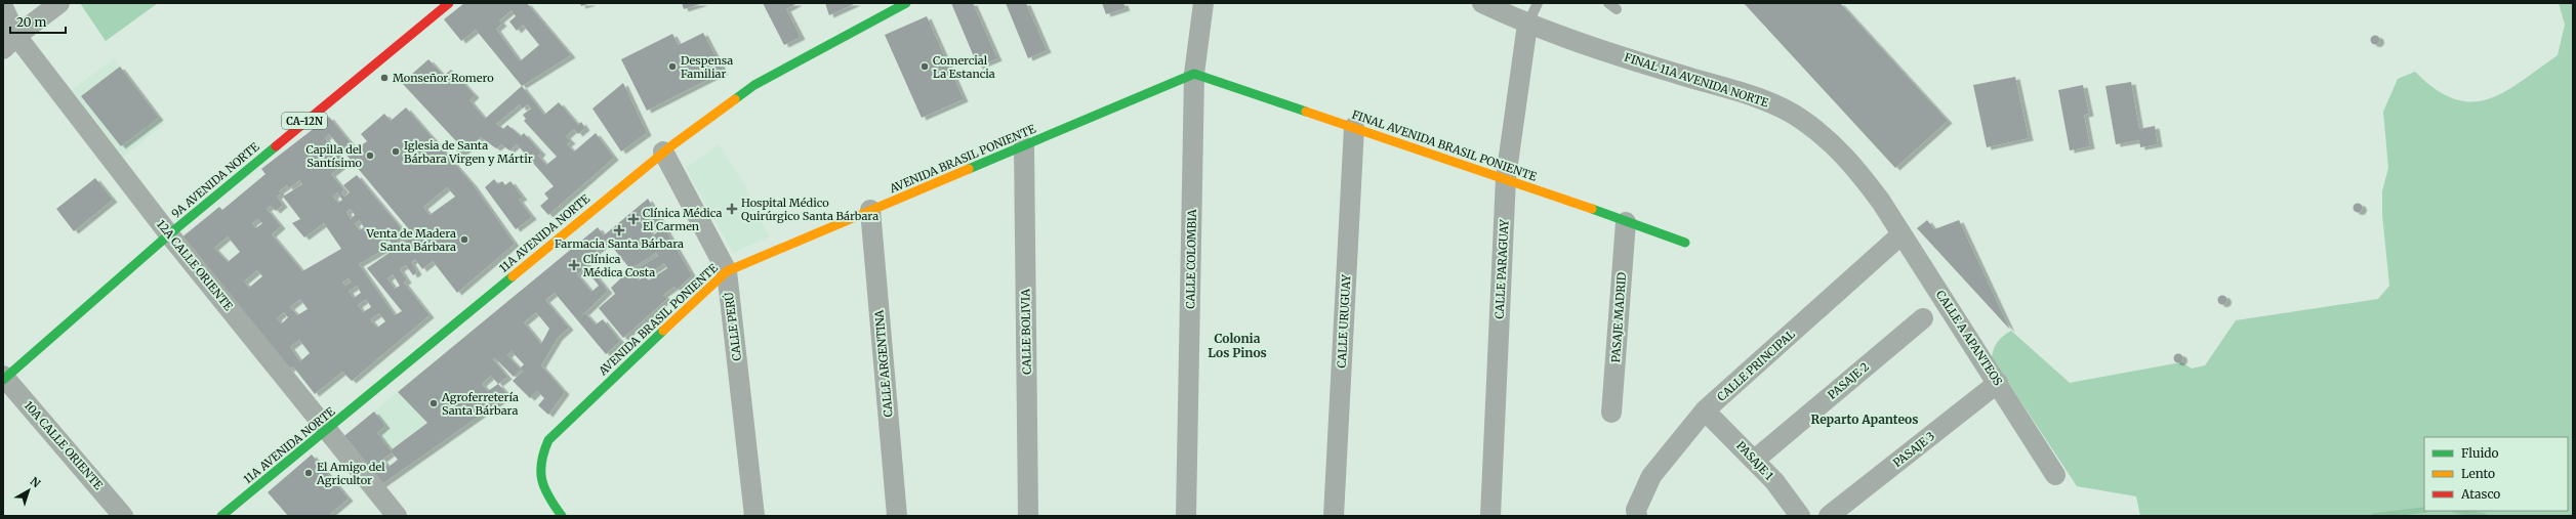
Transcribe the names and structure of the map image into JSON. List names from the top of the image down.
{
  "streets": {
    "main road": [
      "CA-12N",
      "FINAL AVENIDA BRASIL PONIENTE",
      "AVENIDA BRASIL PONIENTE",
      "9A AVENIDA NORTE",
      "11A AVENIDA NORTE"
    ],
    "street": [
      "FINAL 11A AVENIDA NORTE",
      "CALLE COLOMBIA",
      "12A CALLE ORIENTE",
      "CALLE PARAGUAY",
      "PASAJE MADRID",
      "CALLE URUGUAY",
      "CALLE PERÚ",
      "CALLE BOLIVIA",
      "CALLE A APANTEOS",
      "CALLE ARGENTINA",
      "CALLE PRINCIPAL",
      "PASAJE 2",
      "10A CALLE ORIENTE",
      "PASAJE 3",
      "PASAJE 1"
    ]
  },
  "crossings": [
    ["FINAL 11A AVENIDA NORTE", "CALLE PARAGUAY"],
    ["FINAL 11A AVENIDA NORTE", "CALLE A APANTEOS"],
    ["FINAL AVENIDA BRASIL PONIENTE", "AVENIDA BRASIL PONIENTE"],
    ["FINAL AVENIDA BRASIL PONIENTE", "CALLE COLOMBIA"],
    ["FINAL AVENIDA BRASIL PONIENTE", "CALLE PARAGUAY"],
    ["FINAL AVENIDA BRASIL PONIENTE", "PASAJE MADRID"],
    ["FINAL AVENIDA BRASIL PONIENTE", "CALLE URUGUAY"],
    ["AVENIDA BRASIL PONIENTE", "CALLE COLOMBIA"],
    ["AVENIDA BRASIL PONIENTE", "CALLE PERÚ"],
    ["AVENIDA BRASIL PONIENTE", "CALLE BOLIVIA"],
    ["AVENIDA BRASIL PONIENTE", "CALLE ARGENTINA"],
    ["9A AVENIDA NORTE", "12A CALLE ORIENTE"],
    ["9A AVENIDA NORTE", "10A CALLE ORIENTE"],
    ["11A AVENIDA NORTE", "12A CALLE ORIENTE"],
    ["11A AVENIDA NORTE", "CALLE PERÚ"],
    ["CALLE A APANTEOS", "CALLE PRINCIPAL"],
    ["CALLE A APANTEOS", "PASAJE 3"],
    ["CALLE PRINCIPAL", "PASAJE 1"],
    ["PASAJE 2", "PASAJE 1"]
  ],
  "districts": ["Colonia Los Pinos", "Reparto Apanteos"],
  "places": {
    "other": [
      "Despensa Familiar",
      "Comercial La Estancia",
      "Monseñor Romero",
      "Iglesia de Santa Bárbara Virgen y Mártir",
      "Capilla del Santísimo",
      "Venta de Madera Santa Bárbara",
      "Agroferretería Santa Bárbara",
      "El Amigo del Agricultor"
    ],
    "health": [
      "Hospital Médico Quirúrgico Santa Bárbara",
      "Clínica Médica El Carmen",
      "Farmacia Santa Bárbara",
      "Clínica Médica Costa"
    ]
  },
  "legend": ["Fluido", "Lento", "Atasco"],
  "scale_bar": "20 m",
  "north": "top right"
}
